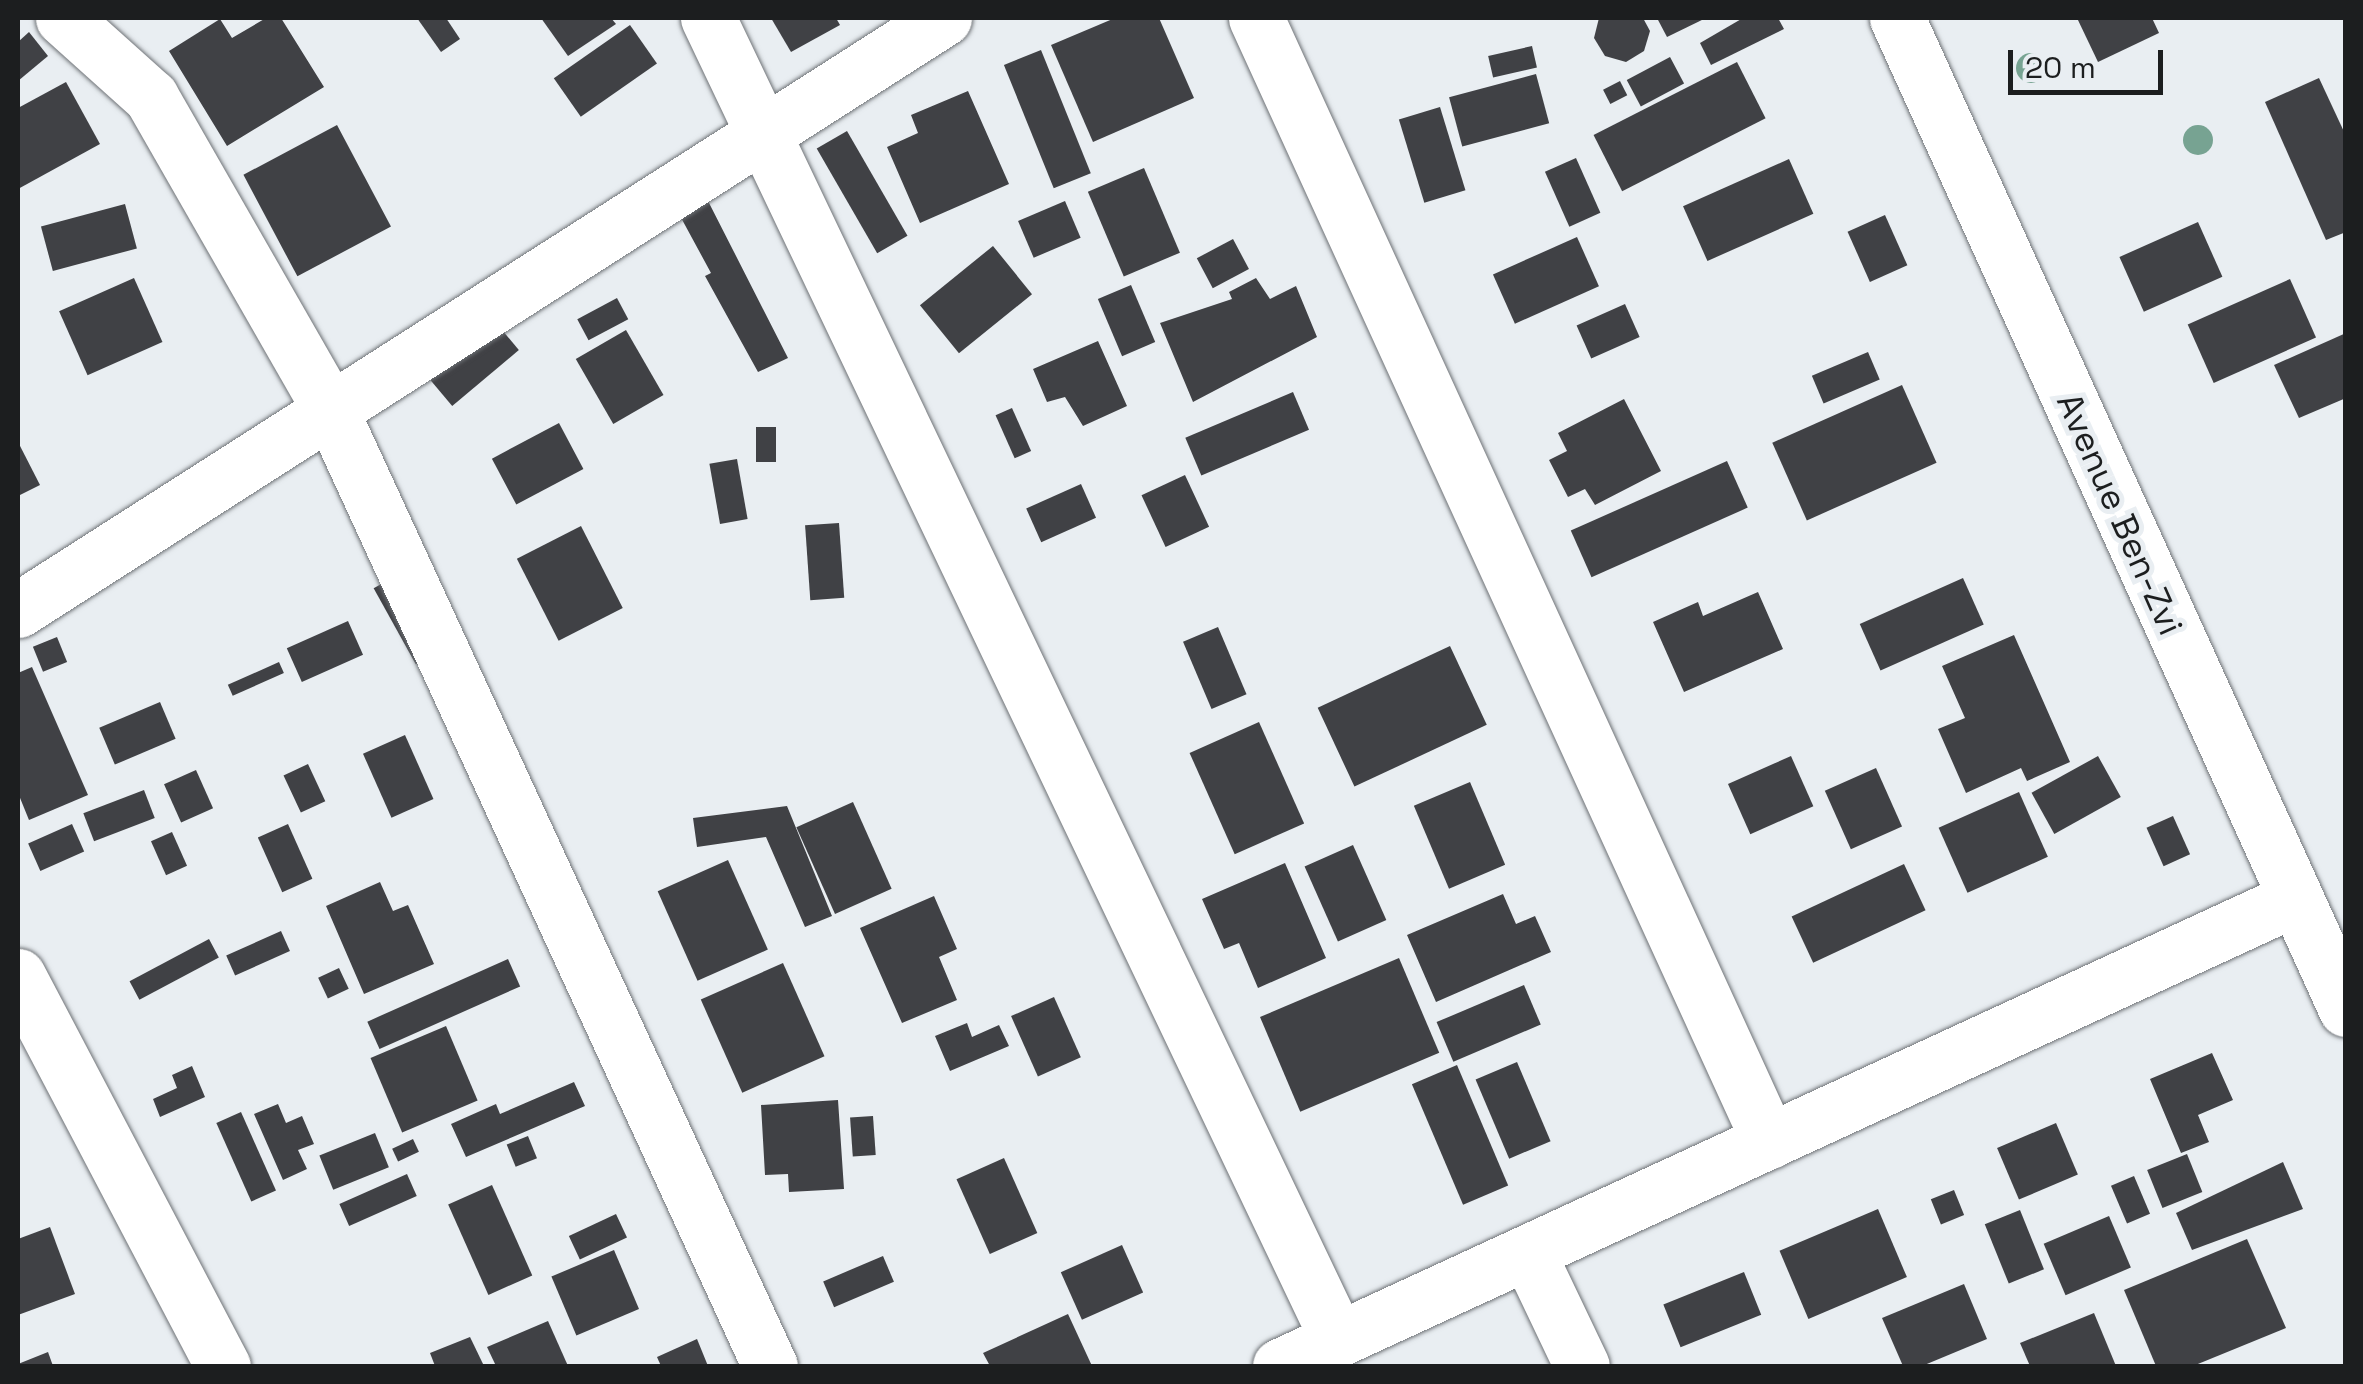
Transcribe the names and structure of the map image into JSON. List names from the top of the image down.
{
  "streets": {
    "street": ["Avenue Ben-Zvi"]
  },
  "scale_bar": "20 m"
}
